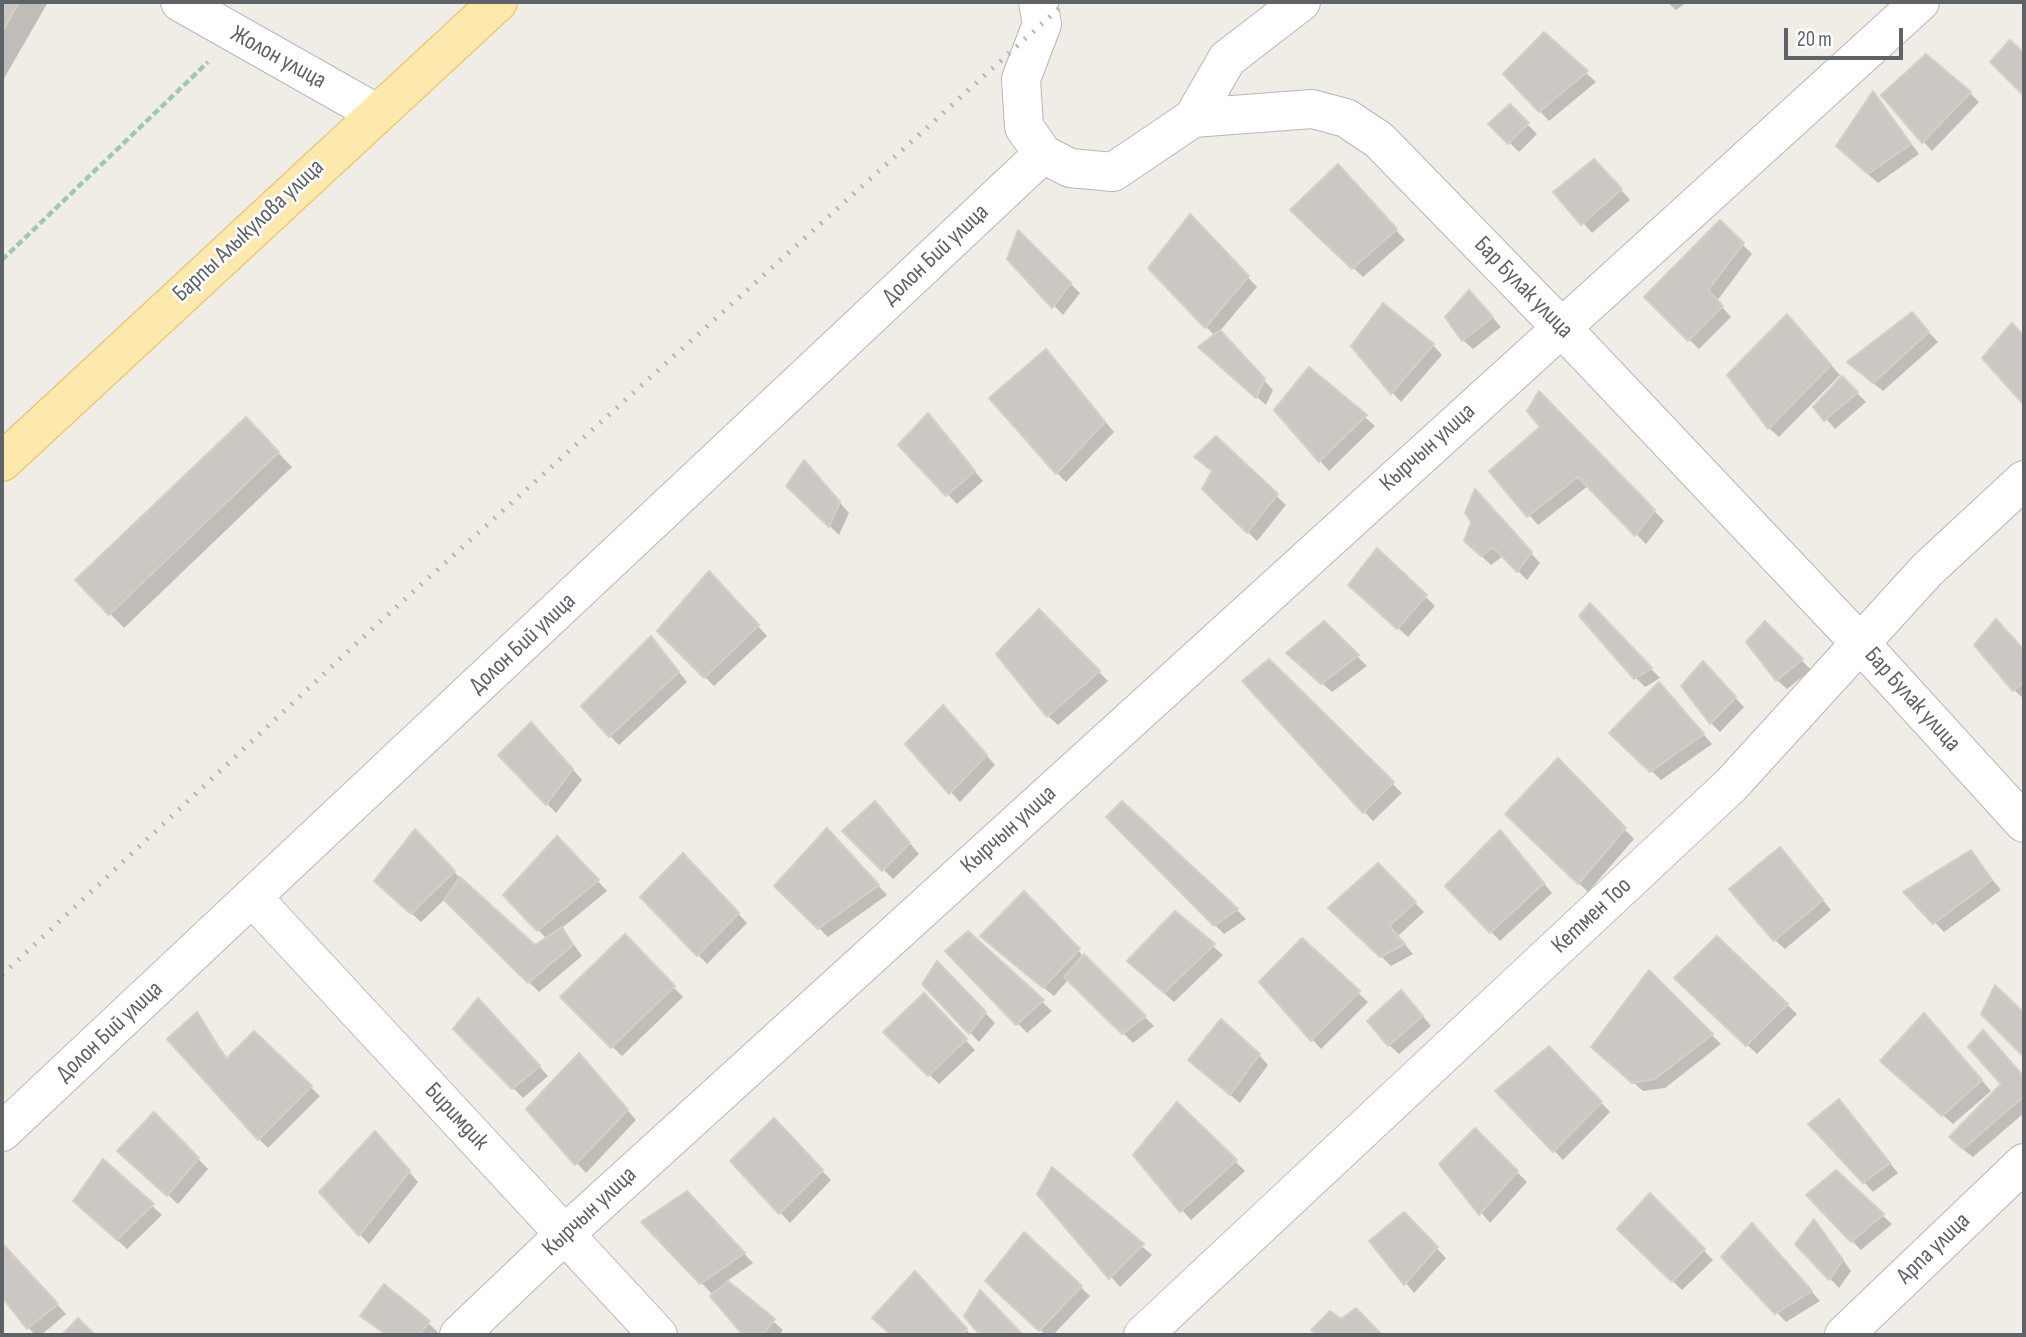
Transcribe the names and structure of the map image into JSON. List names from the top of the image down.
{
  "streets": {
    "main road": ["Барпы Алыкулова улица"],
    "street": [
      "Жолон улица",
      "Долон Бий улица",
      "Бар Булак улица",
      "Кырчын улица",
      "Кетмен Тоо",
      "Биримдик",
      "Арпа улица"
    ]
  },
  "crossings": [
    ["Жолон улица", "Барпы Алыкулова улица"],
    ["Долон Бий улица", "Бар Булак улица"],
    ["Долон Бий улица", "Биримдик"],
    ["Бар Булак улица", "Кырчын улица"],
    ["Бар Булак улица", "Кетмен Тоо"],
    ["Кырчын улица", "Биримдик"]
  ],
  "scale_bar": "20 m"
}
